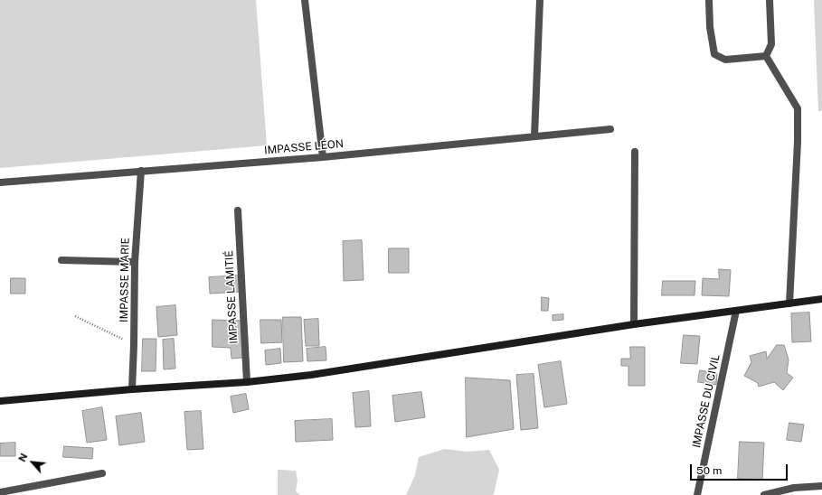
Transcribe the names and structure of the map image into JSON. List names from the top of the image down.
{
  "streets": {
    "street": [
      "IMPASSE LÉON",
      "IMPASSE MARIE",
      "IMPASSE LAMITIÉ",
      "IMPASSE DU CIVIL"
    ]
  },
  "crossings": [
    ["IMPASSE LÉON", "IMPASSE MARIE"]
  ],
  "scale_bar": "50 m",
  "north": "top left"
}
